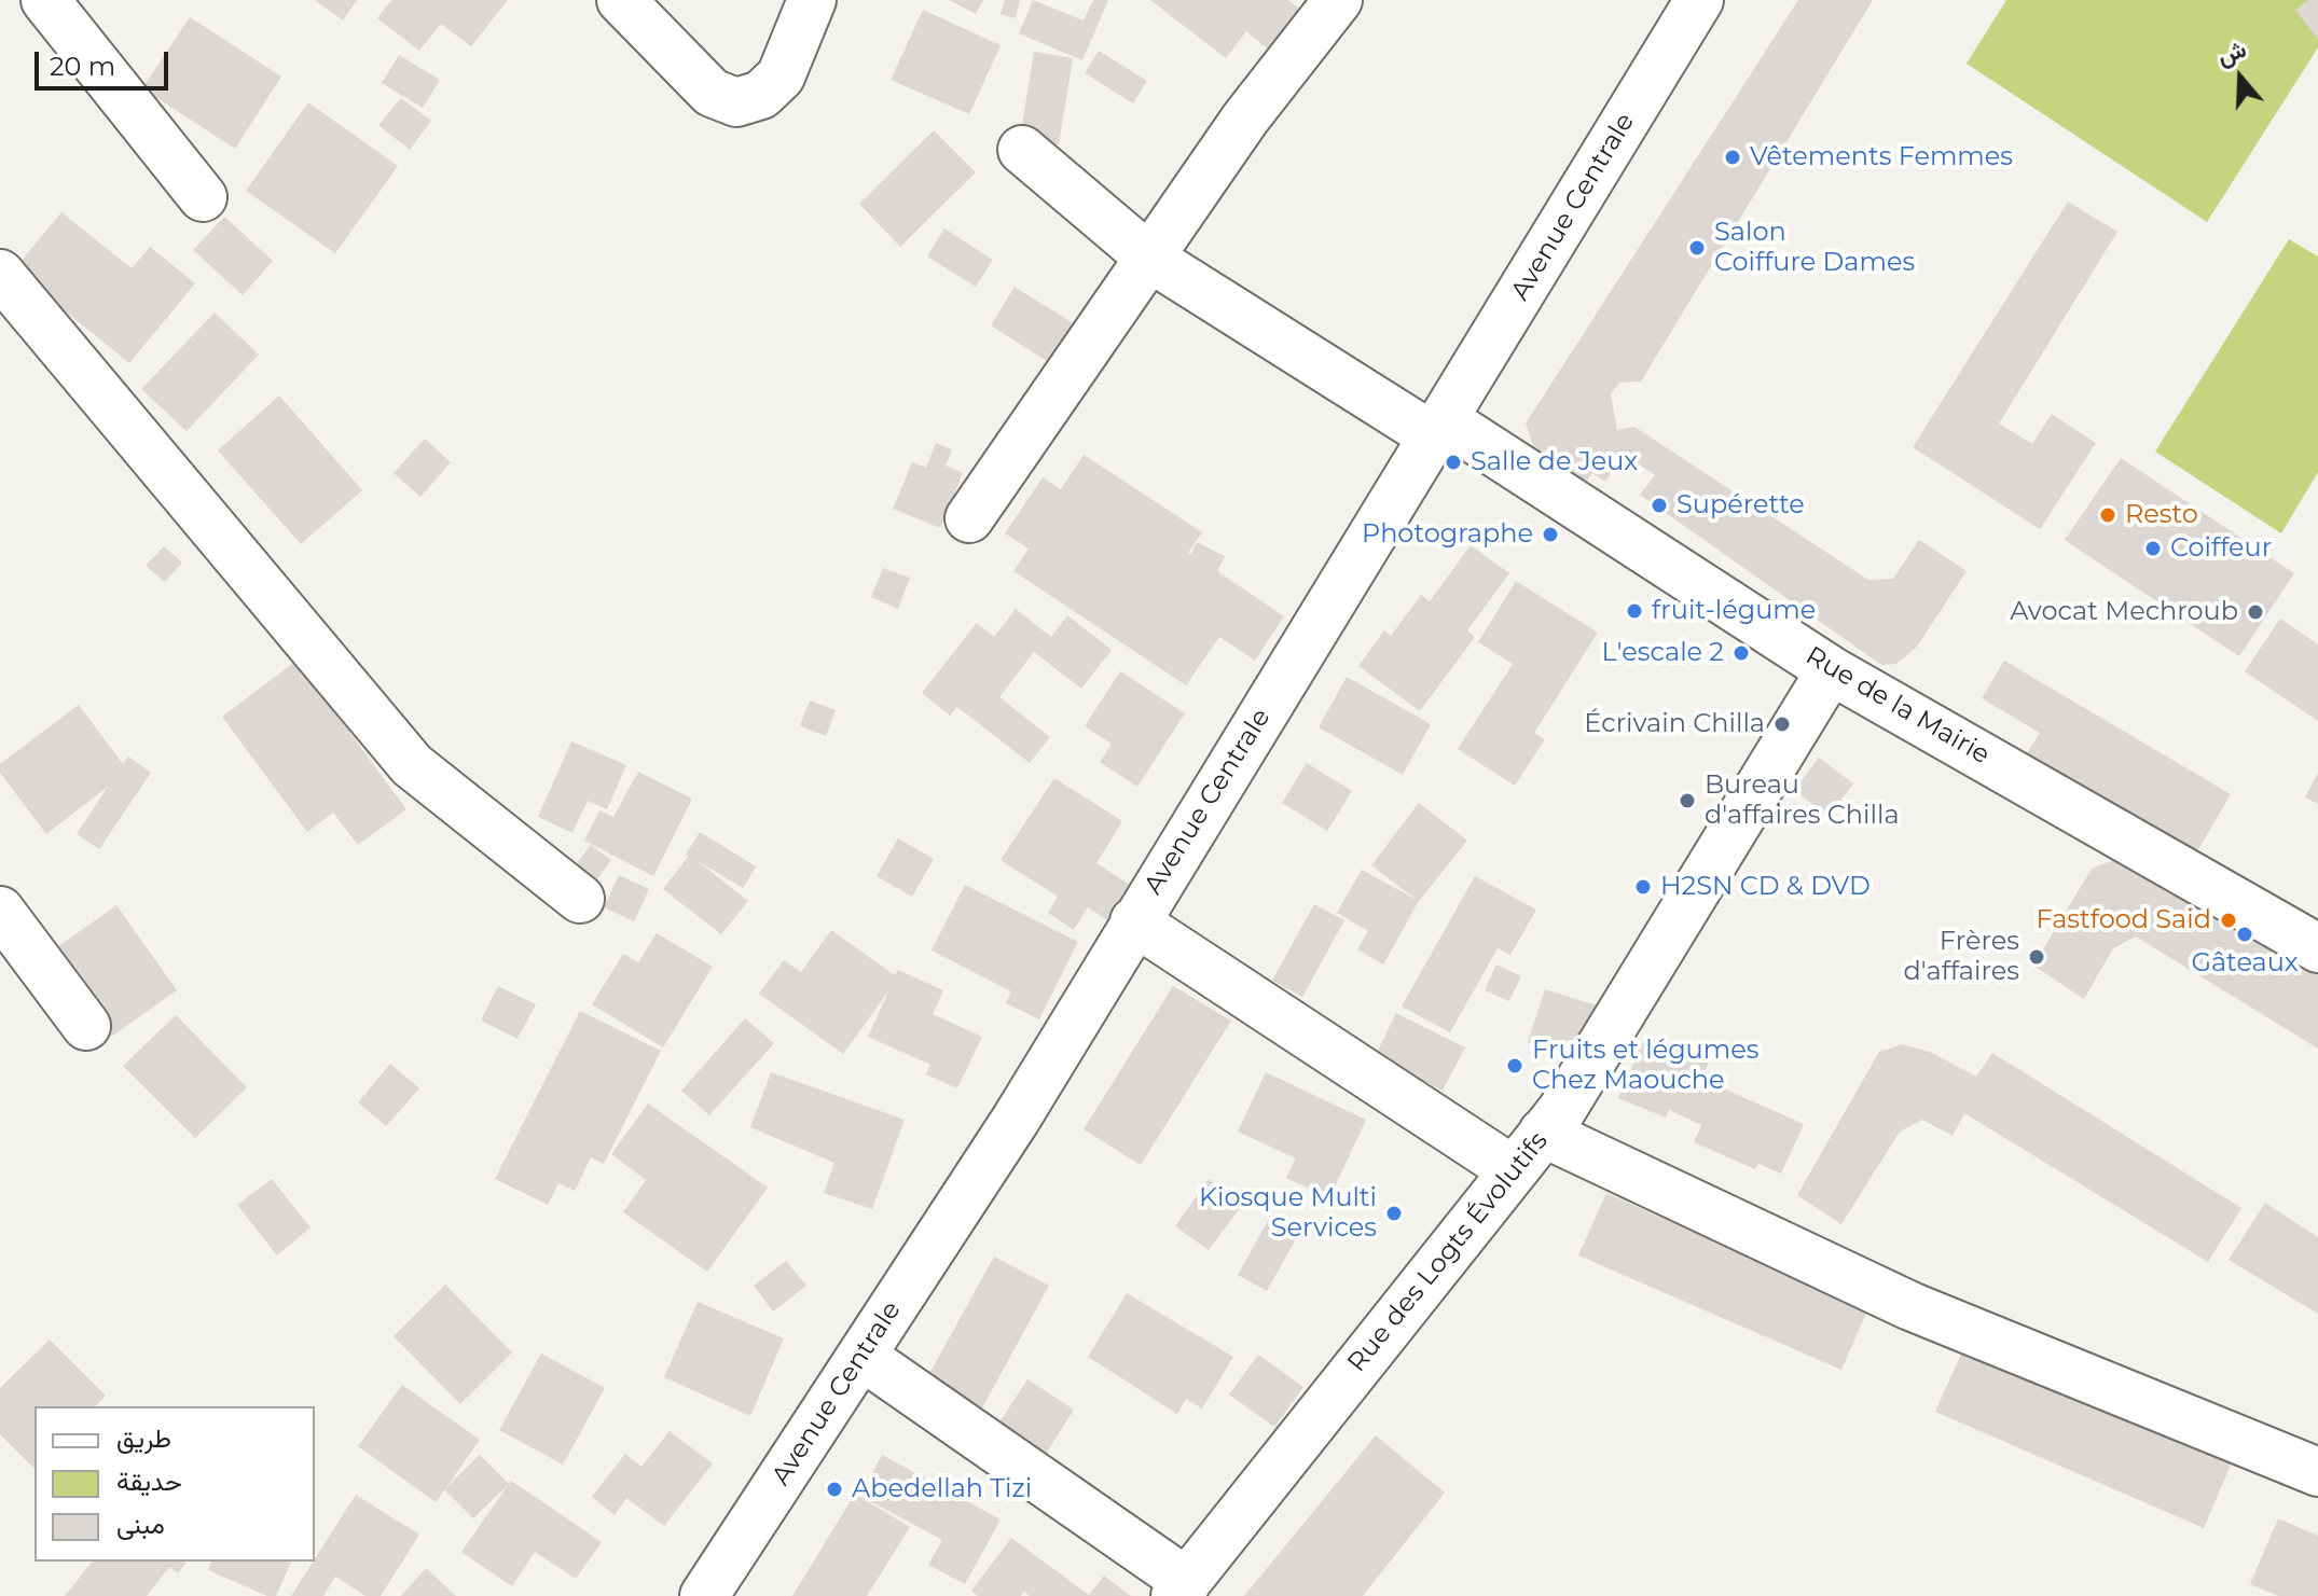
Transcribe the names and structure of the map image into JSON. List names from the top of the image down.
{
  "streets": {
    "street": ["Avenue Centrale", "Rue de la Mairie", "Rue des Logts Évolutifs"]
  },
  "crossings": [
    ["Avenue Centrale", "Rue de la Mairie"],
    ["Rue de la Mairie", "Rue des Logts Évolutifs"]
  ],
  "places": [
    "Vêtements Femmes",
    "Salon Coiffure Dames",
    "Salle de Jeux",
    "Supérette",
    "Resto",
    "Photographe",
    "Coiffeur",
    "fruit-légume",
    "Avocat Mechroub",
    "L'escale 2",
    "Écrivain Chilla",
    "Bureau d'affaires Chilla",
    "H2SN CD & DVD",
    "Fastfood Said",
    "Gâteaux",
    "Frères d'affaires",
    "Fruits et légumes Chez Maouche",
    "Kiosque Multi Services",
    "Abedellah Tizi"
  ],
  "legend": ["طريق", "حديقة", "مبنى"],
  "scale_bar": "20 m",
  "north": "top"
}
